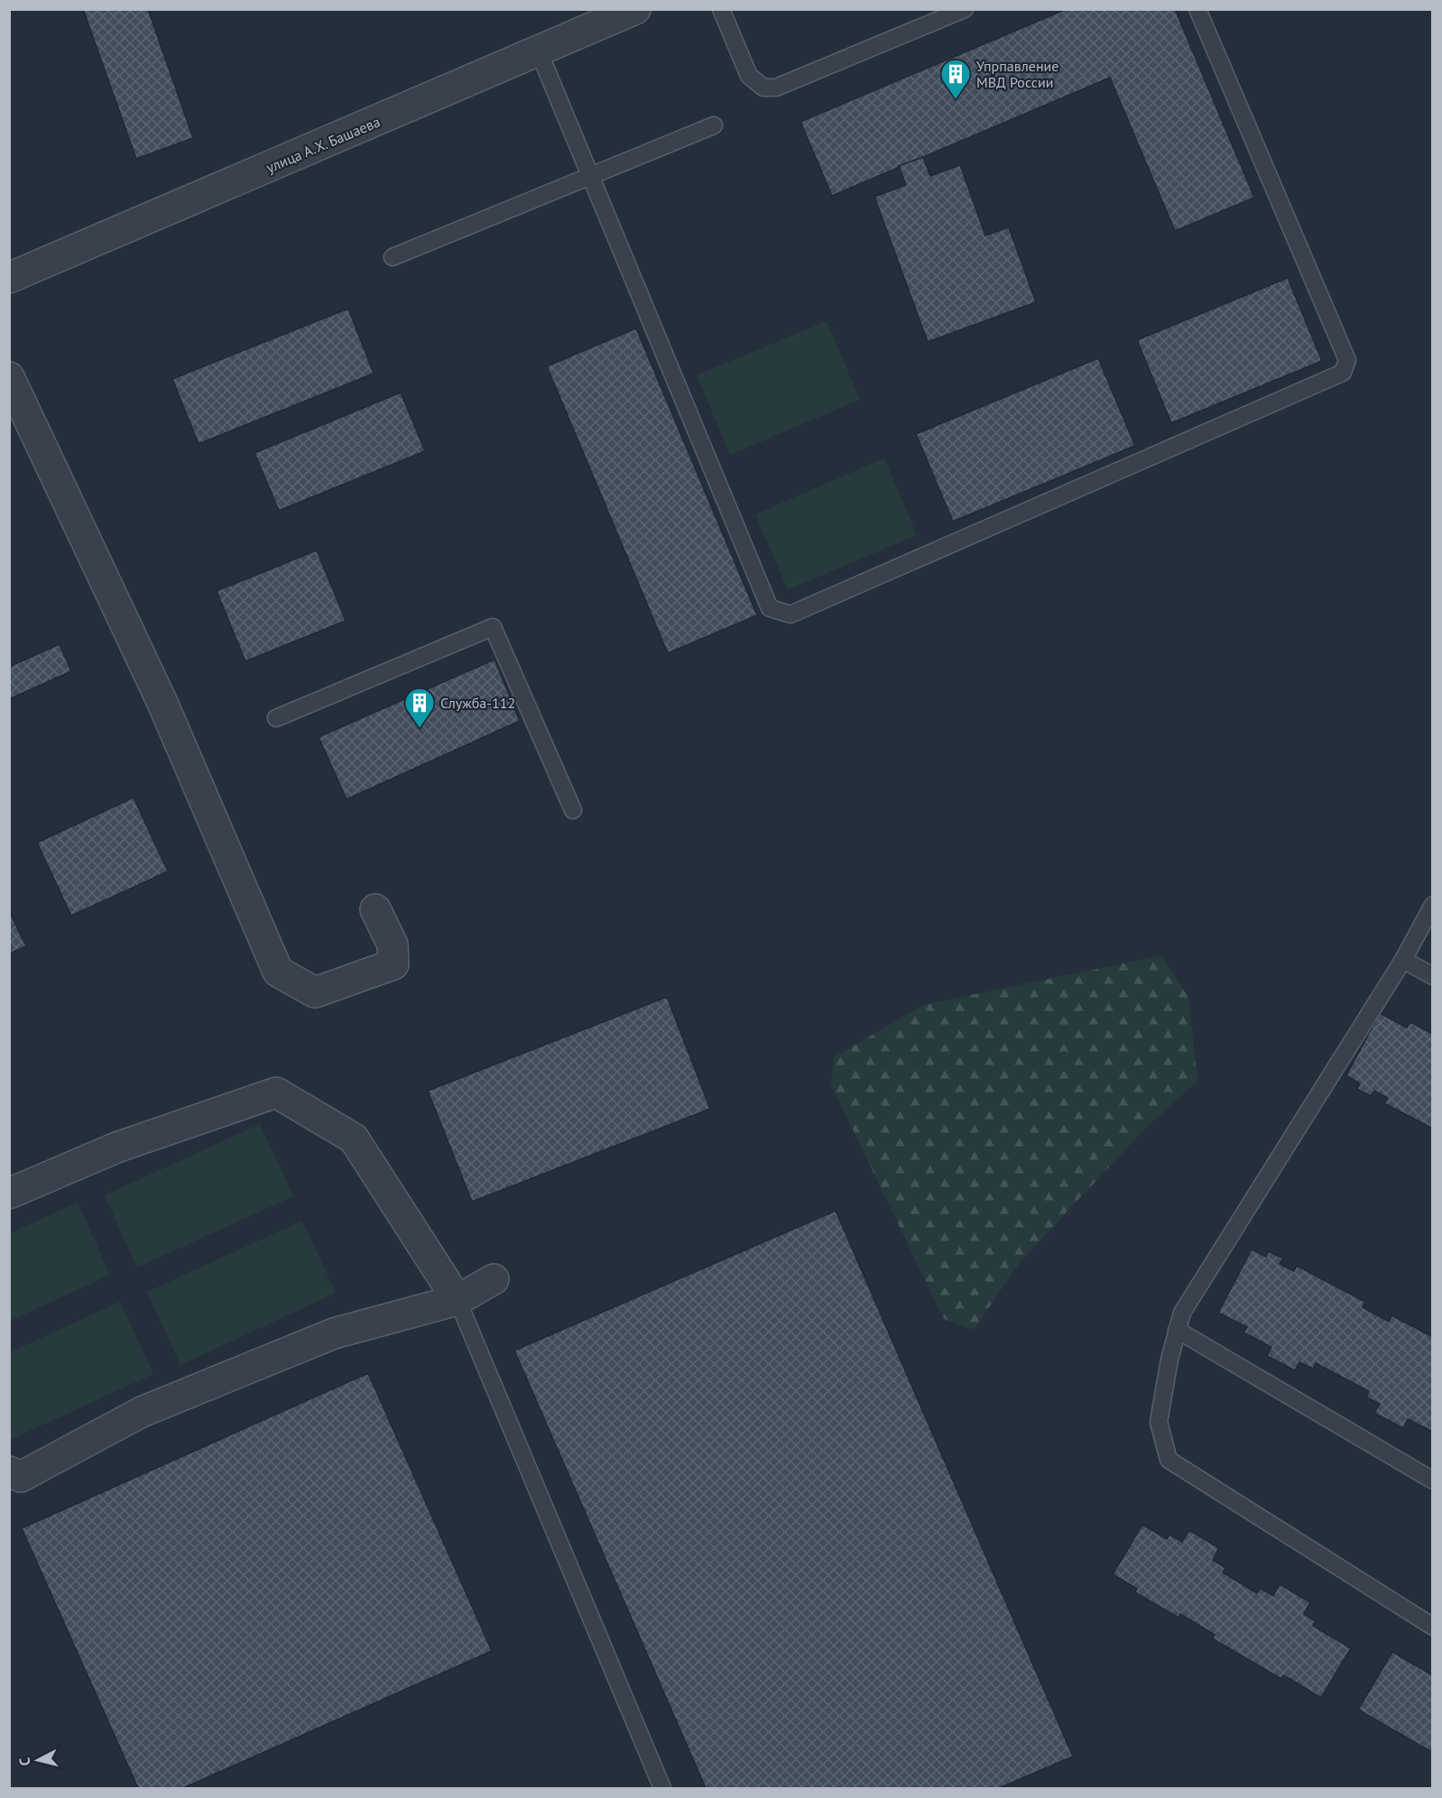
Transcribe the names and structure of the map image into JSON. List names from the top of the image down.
{
  "streets": {
    "street": ["улица А.Х. Башаева"]
  },
  "places": {
    "building": ["Упрпавление МВД России", "Служба-112"]
  },
  "north": "left"
}
